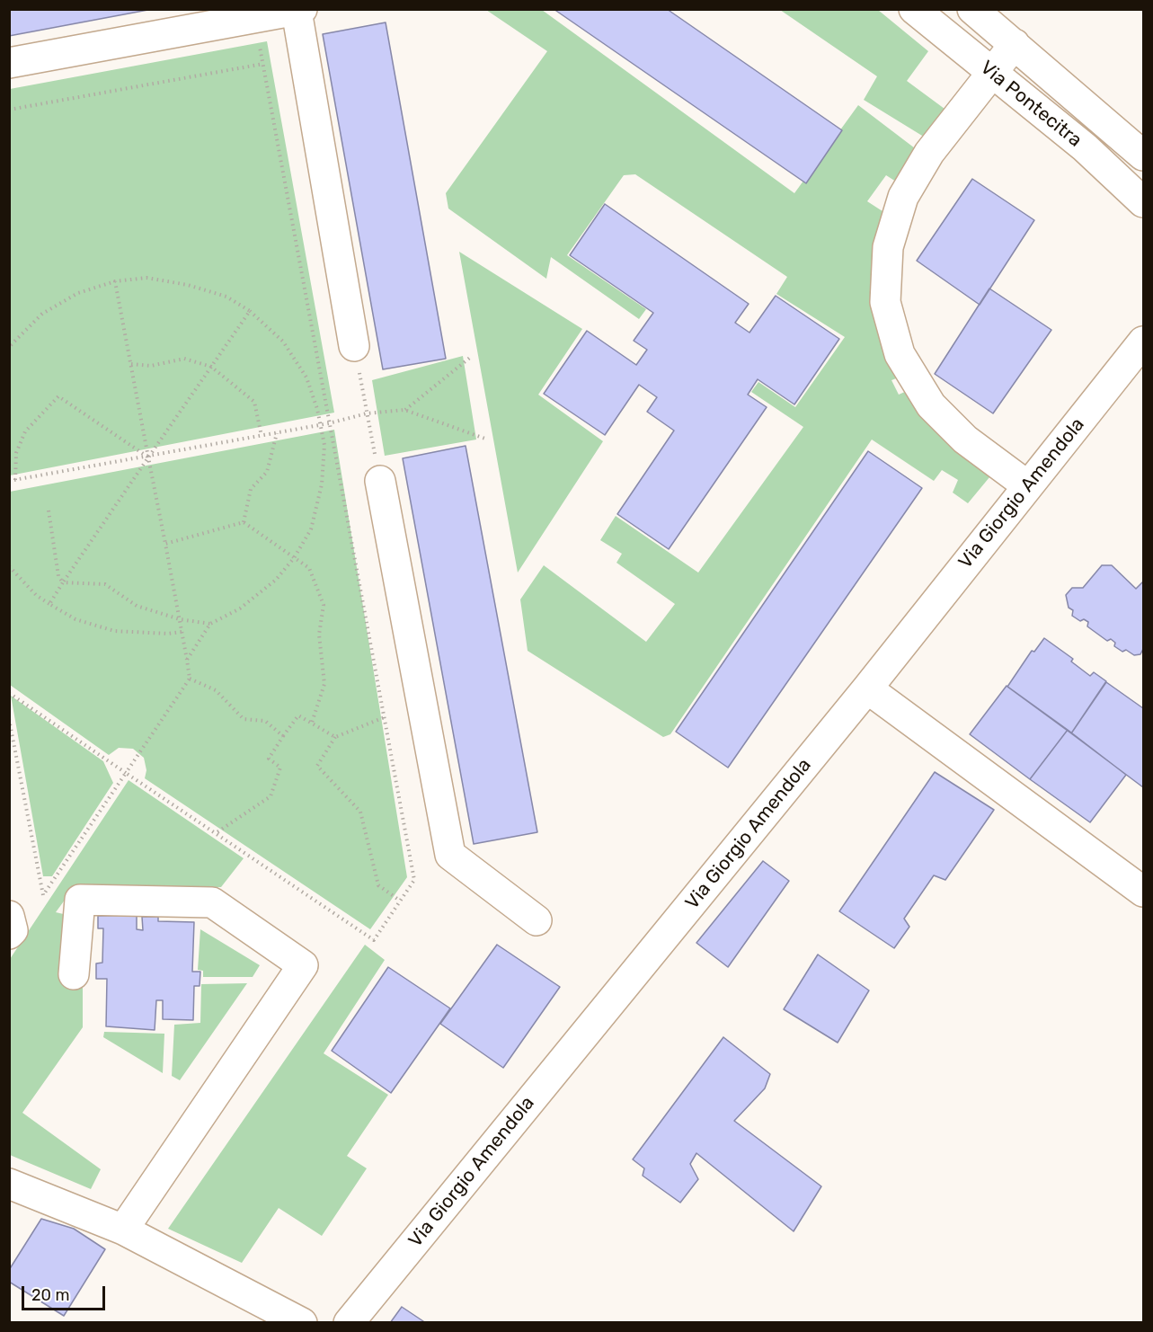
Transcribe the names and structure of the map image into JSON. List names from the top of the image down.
{
  "streets": {
    "street": ["Via Pontecitra", "Via Giorgio Amendola"]
  },
  "scale_bar": "20 m"
}
